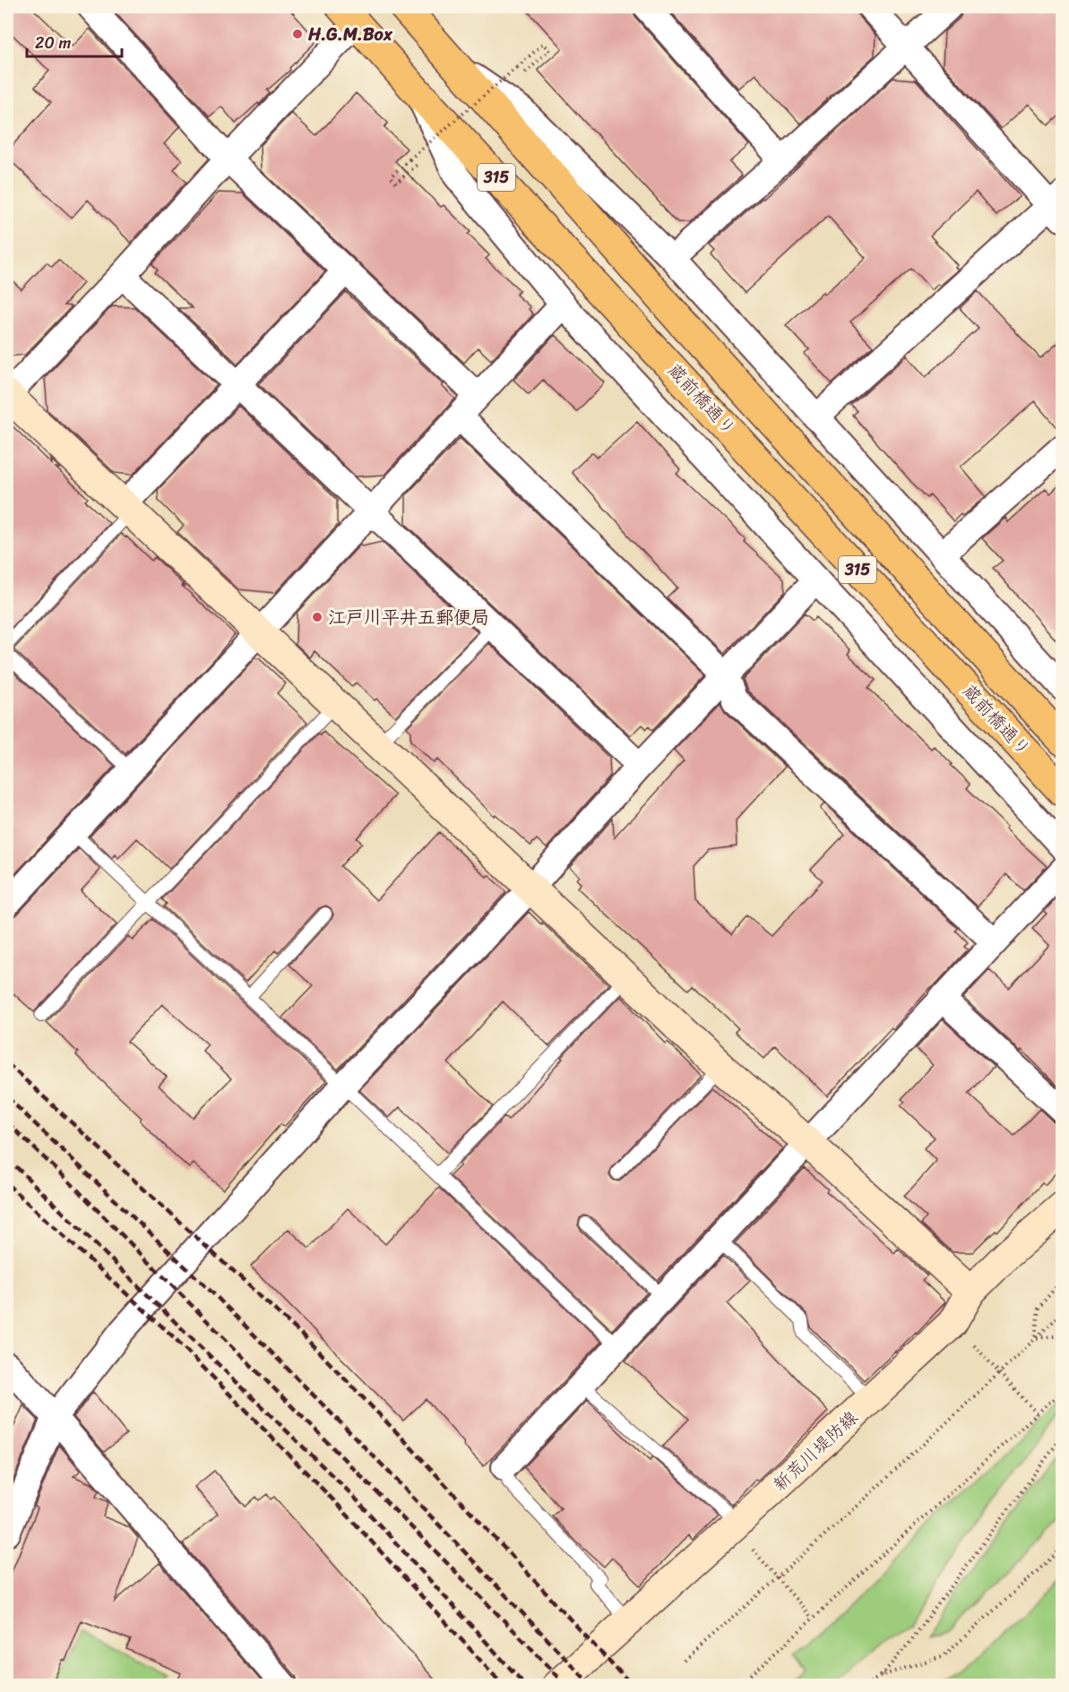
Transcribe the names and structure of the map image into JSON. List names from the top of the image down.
{
  "streets": {
    "main road": ["315", "蔵前橋通り"],
    "street": ["新荒川堤防線"]
  },
  "places": ["H.G.M.Box", "江戸川平井五郵便局"],
  "scale_bar": "20 m"
}
